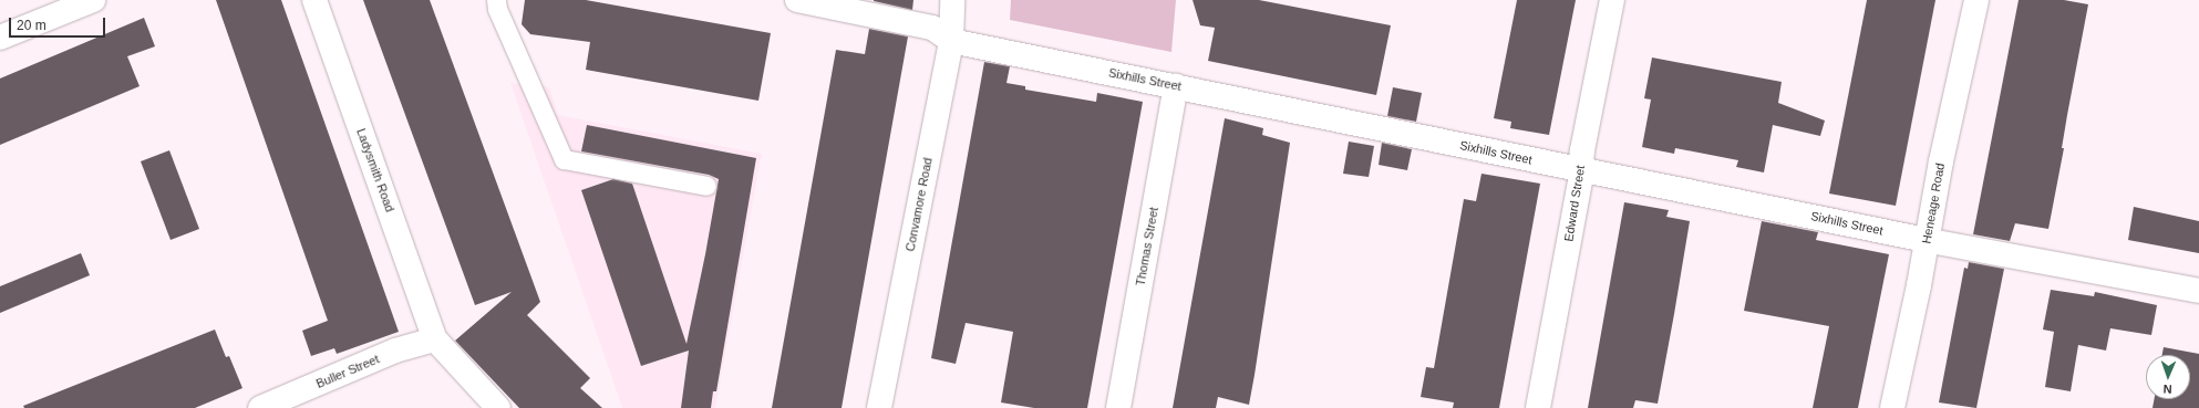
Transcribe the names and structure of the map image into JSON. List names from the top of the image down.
{
  "streets": {
    "street": [
      "Sixhills Street",
      "Ladysmith Road",
      "Edward Street",
      "Heneage Road",
      "Convamore Road",
      "Thomas Street",
      "Buller Street"
    ]
  },
  "crossings": [
    ["Sixhills Street", "Edward Street"],
    ["Sixhills Street", "Heneage Road"],
    ["Sixhills Street", "Convamore Road"],
    ["Sixhills Street", "Thomas Street"],
    ["Ladysmith Road", "Buller Street"]
  ],
  "scale_bar": "20 m",
  "north": "bottom"
}
